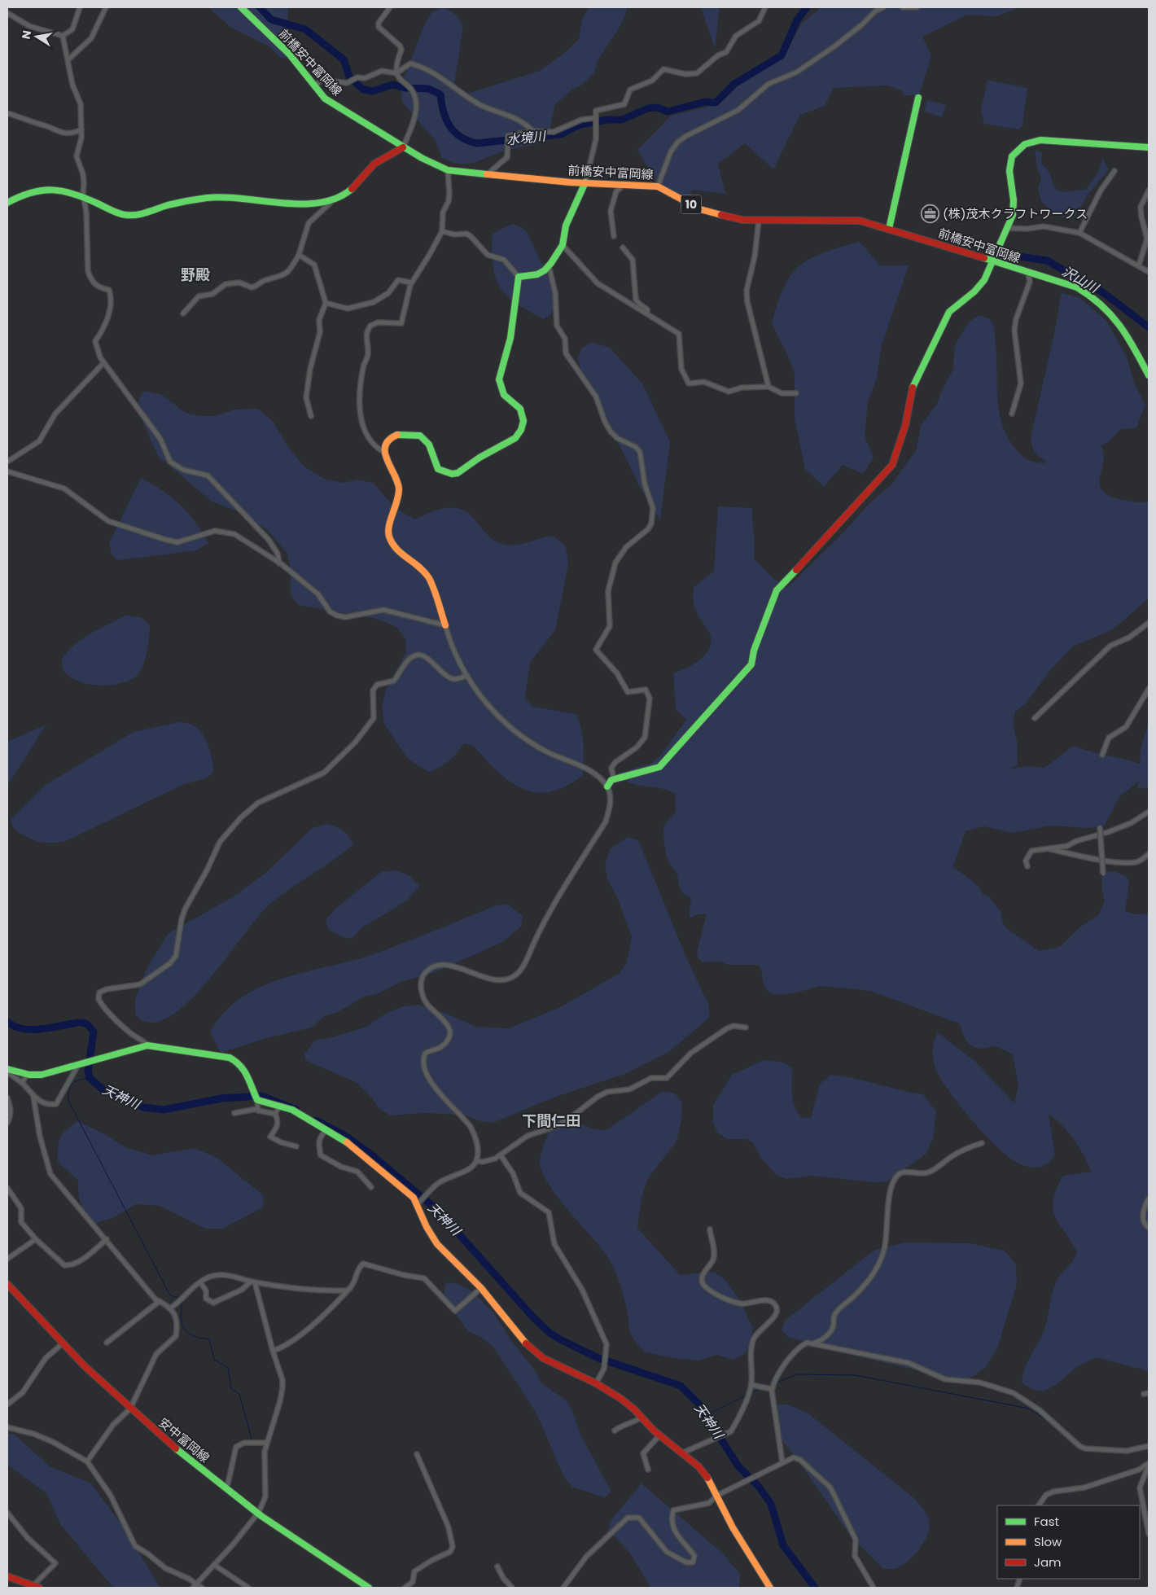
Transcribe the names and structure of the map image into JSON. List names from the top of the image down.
{
  "streets": {
    "street": ["前橋安中富岡線", "10", "安中富岡線"]
  },
  "districts": ["野殿", "下間仁田"],
  "water": ["水境川", "沢山川", "天神川"],
  "places": {
    "office": ["(株)茂木クラフトワークス"]
  },
  "legend": ["Fast", "Slow", "Jam"],
  "north": "left"
}
